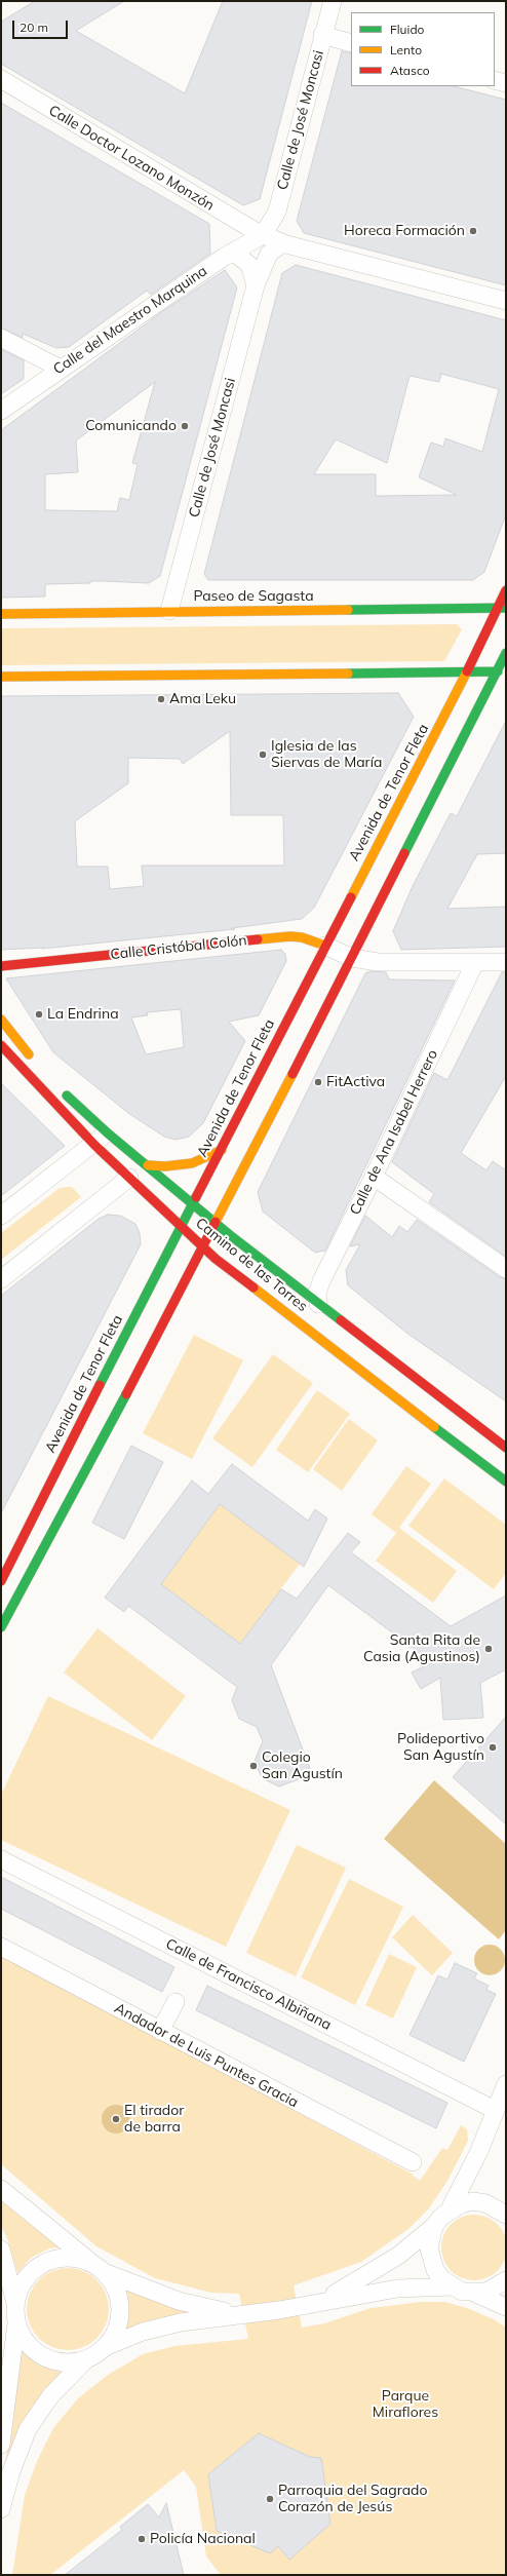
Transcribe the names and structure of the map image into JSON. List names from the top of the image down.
{
  "streets": {
    "main road": [
      "Paseo de Sagasta",
      "Avenida de Tenor Fleta",
      "Calle Cristóbal Colón",
      "Camino de las Torres"
    ],
    "street": [
      "Calle de José Moncasi",
      "Calle Doctor Lozano Monzón",
      "Calle del Maestro Marquina",
      "Calle de Ana Isabel Herrero",
      "Calle de Francisco Albiñana",
      "Andador de Luis Puntes Gracia"
    ]
  },
  "crossings": [
    ["Calle de José Moncasi", "Calle Doctor Lozano Monzón"],
    ["Calle de José Moncasi", "Calle del Maestro Marquina"],
    ["Calle de José Moncasi", "Paseo de Sagasta"],
    ["Calle Doctor Lozano Monzón", "Calle del Maestro Marquina"],
    ["Paseo de Sagasta", "Avenida de Tenor Fleta"],
    ["Avenida de Tenor Fleta", "Calle Cristóbal Colón"],
    ["Avenida de Tenor Fleta", "Camino de las Torres"],
    ["Calle Cristóbal Colón", "Calle de Ana Isabel Herrero"],
    ["Calle de Ana Isabel Herrero", "Camino de las Torres"]
  ],
  "parks": ["Parque Miraflores"],
  "places": [
    "Horeca Formación",
    "Comunicando",
    "Ama Leku",
    "Iglesia de las Siervas de María",
    "La Endrina",
    "FitActiva",
    "Santa Rita de Casia (Agustinos)",
    "Polideportivo San Agustín",
    "Colegio San Agustín",
    "El tirador de barra",
    "Parroquia del Sagrado Corazón de Jesús",
    "Policía Nacional"
  ],
  "legend": ["Fluido", "Lento", "Atasco"],
  "scale_bar": "20 m"
}
